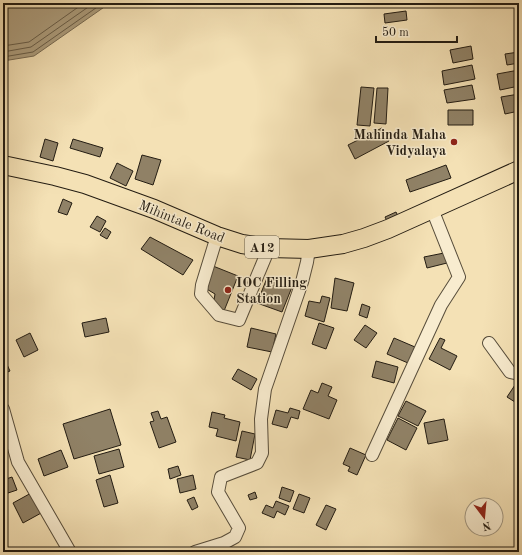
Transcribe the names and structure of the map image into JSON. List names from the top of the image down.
{
  "streets": {
    "highway": ["Mihintale Road", "A12"]
  },
  "places": ["Mahinda Maha Vidyalaya", "IOC Filling Station"],
  "scale_bar": "50 m",
  "north": "bottom"
}
